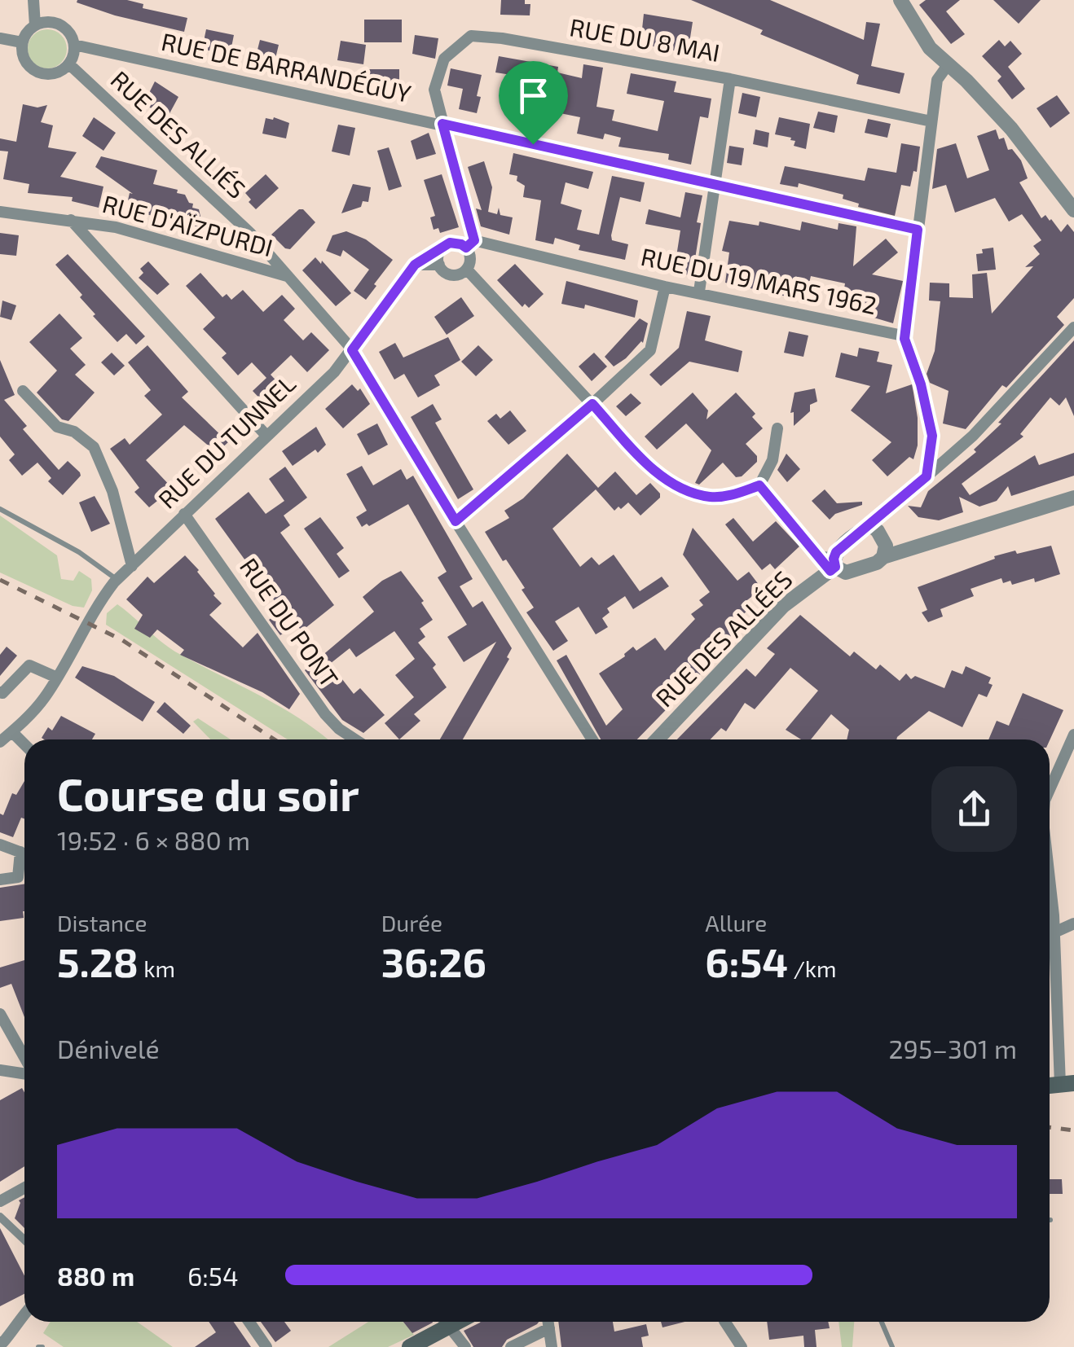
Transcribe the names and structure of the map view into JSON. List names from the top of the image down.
{
  "streets": {
    "street": [
      "RUE DU 8 MAI",
      "RUE DE BARRANDÉGUY",
      "RUE DES ALLIÉS",
      "RUE D'AÏZPURDI",
      "RUE DU 19 MARS 1962",
      "RUE DU TUNNEL",
      "RUE DU PONT",
      "RUE DES ALLÉES"
    ]
  },
  "crossings": [
    ["RUE DU 8 MAI", "RUE DE BARRANDÉGUY"],
    ["RUE DU 8 MAI", "RUE DU 19 MARS 1962"],
    ["RUE DE BARRANDÉGUY", "RUE DES ALLIÉS"],
    ["RUE DES ALLIÉS", "RUE D'AÏZPURDI"],
    ["RUE D'AÏZPURDI", "RUE DU TUNNEL"],
    ["RUE DU TUNNEL", "RUE DU PONT"]
  ],
  "page": {
    "heading": ["Course du soir", "19:52 · 6 × 880 m"],
    "stats": [
      ["Distance", "5.28 km"],
      ["Durée", "36:26"],
      ["Allure", "6:54 /km"]
    ],
    "chart": ["Dénivelé", "295–301 m"],
    "list": [
      {
        "name": "880 m",
        "note": "6:54"
      }
    ]
  }
}
